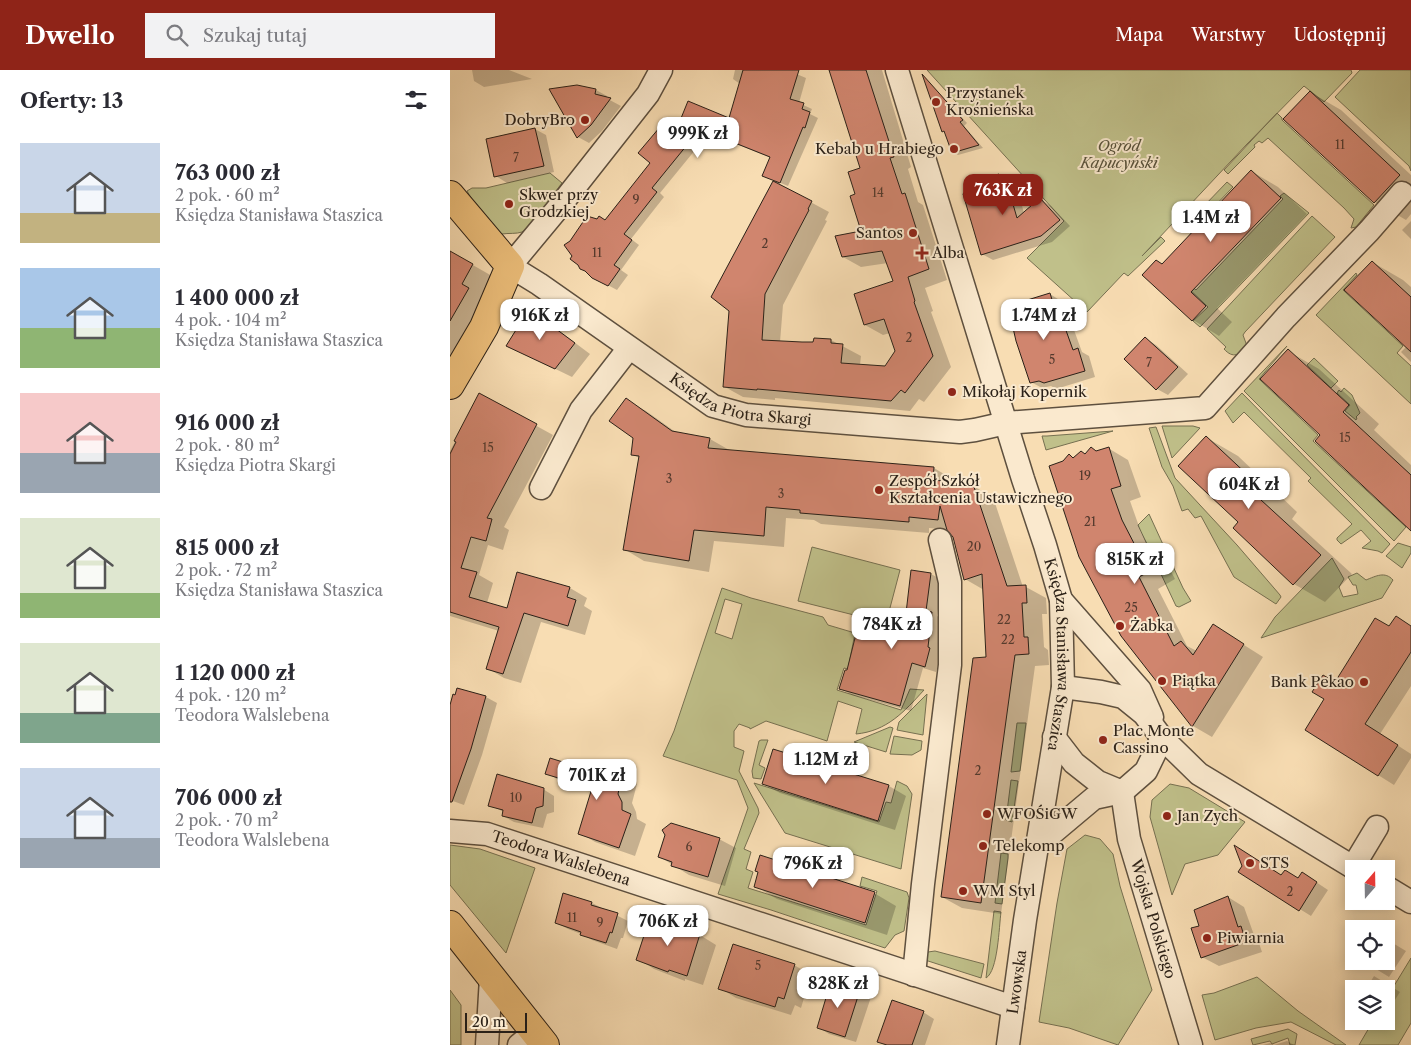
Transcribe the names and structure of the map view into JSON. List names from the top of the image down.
{
  "streets": {
    "street": [
      "Księdza Piotra Skargi",
      "Księdza Stanisława Staszica",
      "Teodora Walslebena",
      "Wojska Polskiego",
      "Lwowska"
    ]
  },
  "crossings": [
    ["Księdza Piotra Skargi", "Księdza Stanisława Staszica"],
    ["Księdza Stanisława Staszica", "Wojska Polskiego"],
    ["Księdza Stanisława Staszica", "Lwowska"],
    ["Teodora Walslebena", "Lwowska"]
  ],
  "parks": ["Ogród Kapucyński"],
  "places": {
    "other": [
      "Przystanek Krośnieńska",
      "DobryBro",
      "Kebab u Hrabiego",
      "Skwer przy Grodzkiej",
      "Santos",
      "Mikołaj Kopernik",
      "Zespół Szkół Kształcenia Ustawicznego",
      "Żabka",
      "Piątka",
      "Bank Pekao",
      "Plac Monte Cassino",
      "WFOŚiGW",
      "Jan Zych",
      "Telekomp",
      "STS",
      "WM Styl",
      "Piwiarnia"
    ],
    "health": ["Alba"]
  },
  "house_numbers": [
    "11",
    "7",
    "14",
    "9",
    "2",
    "11",
    "2",
    "5",
    "7",
    "15",
    "15",
    "19",
    "3",
    "3",
    "21",
    "20",
    "25",
    "22",
    "22",
    "2",
    "10",
    "6",
    "2",
    "11",
    "9",
    "5"
  ],
  "scale_bar": "20 m",
  "north": "top",
  "page": {
    "header": "Dwello",
    "search": "Szukaj tutaj",
    "nav": ["Mapa", "Warstwy", "Udostępnij"],
    "heading": "Oferty: 13",
    "price": [
      "999K zł",
      "763K zł",
      "1.4M zł",
      "916K zł",
      "1.74M zł",
      "604K zł",
      "815K zł",
      "784K zł",
      "1.12M zł",
      "701K zł",
      "796K zł",
      "706K zł",
      "828K zł"
    ],
    "list": [
      {
        "name": "763 000 zł",
        "note": "2 pok. · 60 m² · Księdza Stanisława Staszica"
      },
      {
        "name": "1 400 000 zł",
        "note": "4 pok. · 104 m² · Księdza Stanisława Staszica"
      },
      {
        "name": "916 000 zł",
        "note": "2 pok. · 80 m² · Księdza Piotra Skargi"
      },
      {
        "name": "815 000 zł",
        "note": "2 pok. · 72 m² · Księdza Stanisława Staszica"
      },
      {
        "name": "1 120 000 zł",
        "note": "4 pok. · 120 m² · Teodora Walslebena"
      },
      {
        "name": "706 000 zł",
        "note": "2 pok. · 70 m² · Teodora Walslebena"
      }
    ],
    "scale": "20 m"
  }
}
